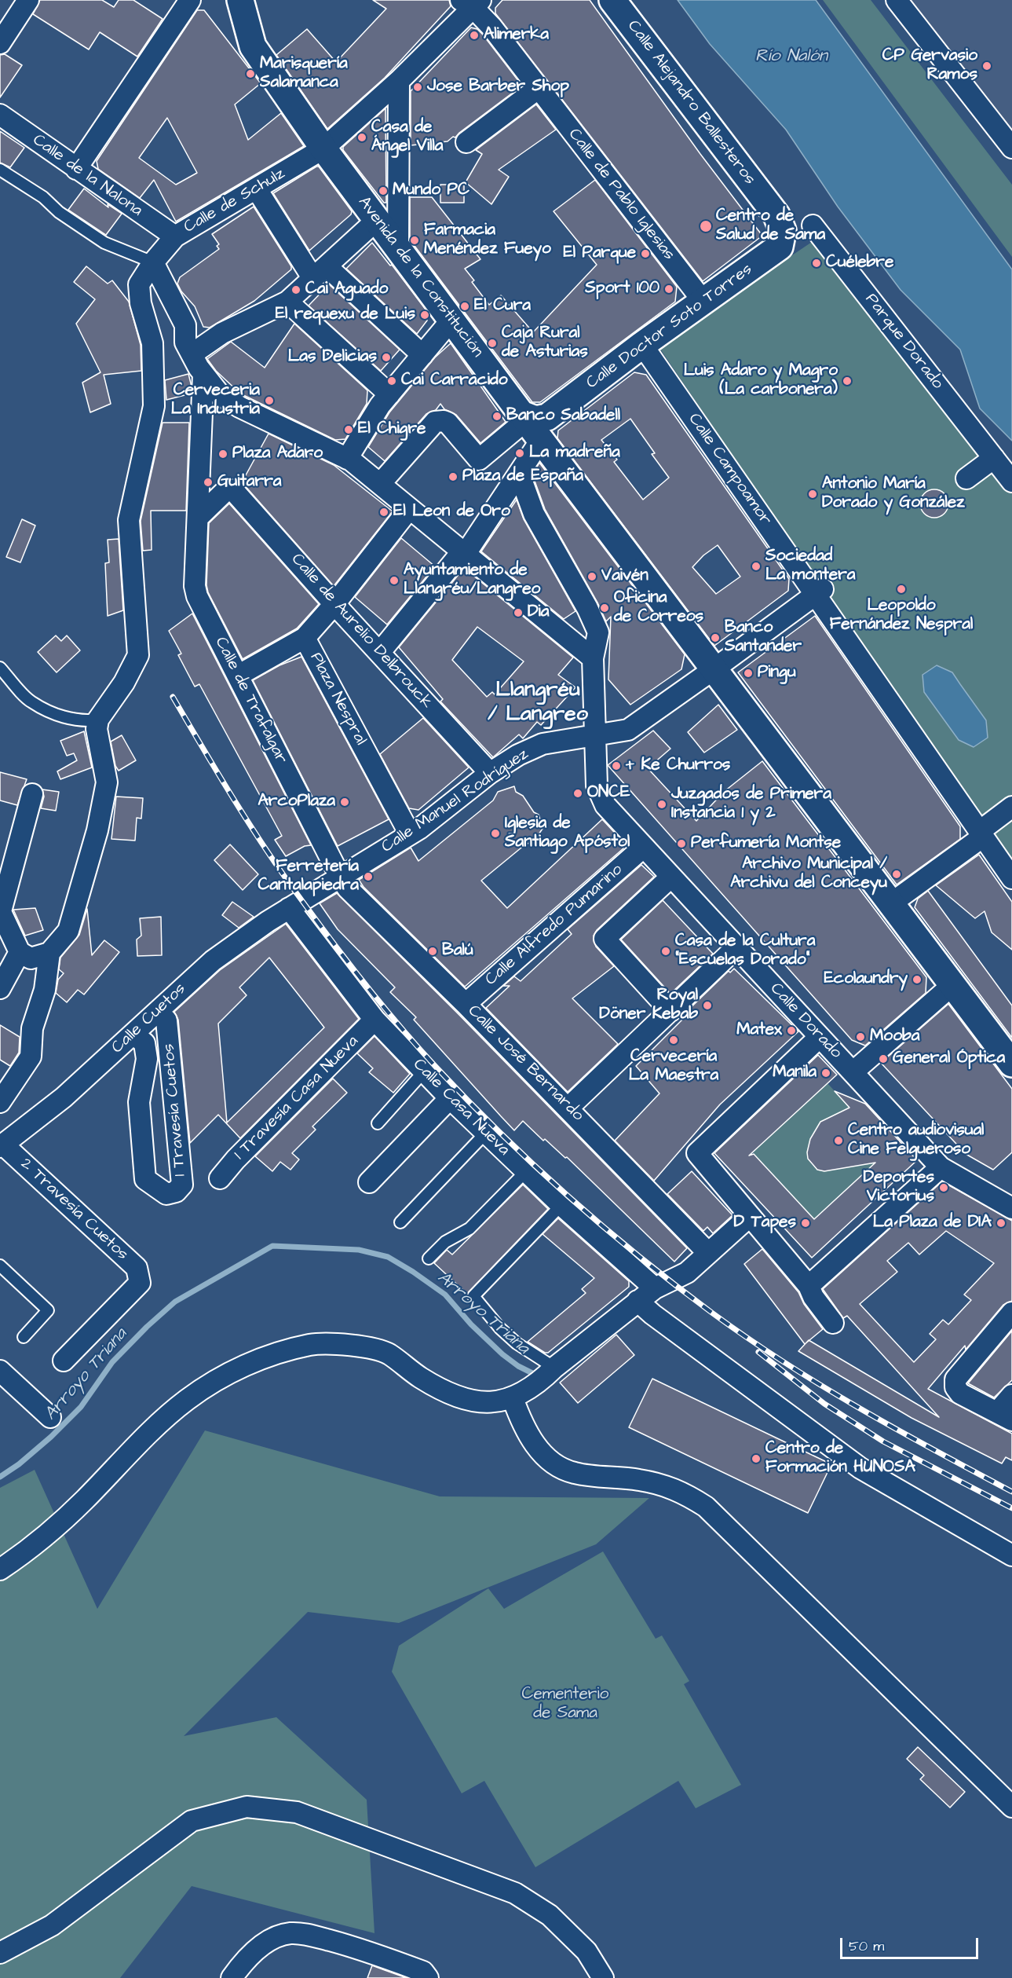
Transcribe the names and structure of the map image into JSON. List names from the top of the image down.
{
  "streets": {
    "street": [
      "Calle Alejandro Ballesteros",
      "Calle de la Nalona",
      "Calle de Pablo Iglesias",
      "Calle de Schulz",
      "Avenida de la Constitución",
      "Calle Doctor Soto Torres",
      "Parque Dorado",
      "Calle Campoamor",
      "Calle de Aurelio Delbrouck",
      "Plaza Nespral",
      "Calle de Trafalgar",
      "Calle Manuel Rodríguez",
      "Calle Alfredo Pumarino",
      "Calle Cuetos",
      "Calle Dorado",
      "Calle José Bernardo",
      "1 Travesía Casa Nueva",
      "Calle Casa Nueva",
      "1 Travesía Cuetos",
      "2 Travesía Cuetos"
    ]
  },
  "crossings": [
    ["Calle Alejandro Ballesteros", "Calle Doctor Soto Torres"],
    ["Calle de la Nalona", "Calle de Schulz"],
    ["Calle de Pablo Iglesias", "Calle de Schulz"],
    ["Calle de Pablo Iglesias", "Calle Doctor Soto Torres"],
    ["Calle de Schulz", "Avenida de la Constitución"],
    ["Avenida de la Constitución", "Calle Doctor Soto Torres"],
    ["Avenida de la Constitución", "Calle Manuel Rodríguez"],
    ["Calle Doctor Soto Torres", "Calle Campoamor"],
    ["Calle Campoamor", "Calle Manuel Rodríguez"],
    ["Calle de Aurelio Delbrouck", "Calle de Trafalgar"],
    ["Calle de Aurelio Delbrouck", "Calle Manuel Rodríguez"],
    ["Plaza Nespral", "Calle Manuel Rodríguez"],
    ["Calle de Trafalgar", "Calle Manuel Rodríguez"],
    ["Calle de Trafalgar", "Calle José Bernardo"],
    ["Calle Manuel Rodríguez", "Calle Cuetos"],
    ["Calle Manuel Rodríguez", "Calle Dorado"],
    ["Calle Manuel Rodríguez", "Calle José Bernardo"],
    ["Calle Manuel Rodríguez", "Calle Casa Nueva"],
    ["Calle Alfredo Pumarino", "Calle Dorado"],
    ["Calle Alfredo Pumarino", "Calle José Bernardo"],
    ["Calle Cuetos", "Calle Casa Nueva"],
    ["Calle Cuetos", "1 Travesía Cuetos"],
    ["Calle Cuetos", "2 Travesía Cuetos"],
    ["1 Travesía Casa Nueva", "Calle Casa Nueva"]
  ],
  "districts": ["Llangréu / Langreo"],
  "water": ["Río Nalón", "Arroyo Triana"],
  "parks": ["Cementerio de Sama"],
  "places": [
    "Alimerka",
    "CP Gervasio Ramos",
    "Marisquería Salamanca",
    "Jose Barber Shop",
    "Casa de Ángel Villa",
    "Mundo PC",
    "Centro de Salud de Sama",
    "Farmacia Menéndez Fueyo",
    "El Parque",
    "Cuélebre",
    "Sport 100",
    "Cai Aguado",
    "El Cura",
    "El requexu de Luis",
    "Caja Rural de Asturias",
    "Las Delicias",
    "Cai Carracido",
    "Luis Adaro y Magro (La carbonera)",
    "Cerveceria La Industria",
    "Banco Sabadell",
    "El Chigre",
    "La madreña",
    "Plaza Adaro",
    "Plaza de España",
    "Guitarra",
    "Antonio María Dorado y González",
    "El Leon de Oro",
    "Sociedad La montera",
    "Vaivén",
    "Ayuntamiento de Llangréu/Langreo",
    "Leopoldo Fernández Nespral",
    "Oficina de Correos",
    "Dia",
    "Banco Santander",
    "Pingu",
    "+ Ke Churros",
    "ONCE",
    "ArcoPlaza",
    "Juzgados de Primera Instancia 1 y 2",
    "Iglesia de Santiago Apóstol",
    "Perfumería Montse",
    "Archivo Municipal / Archivu del Conceyu",
    "Ferretería Cantalapiedra",
    "Balú",
    "Casa de la Cultura \"Escuelas Dorado\"",
    "Ecolaundry",
    "Royal Döner Kebab",
    "Matex",
    "Mooba",
    "Cervecería La Maestra",
    "General Óptica",
    "Manila",
    "Centro audiovisual Cine Felgueroso",
    "Deportes Victorius",
    "D Tapes",
    "La Plaza de DIA",
    "Centro de Formación HUNOSA"
  ],
  "scale_bar": "50 m"
}
